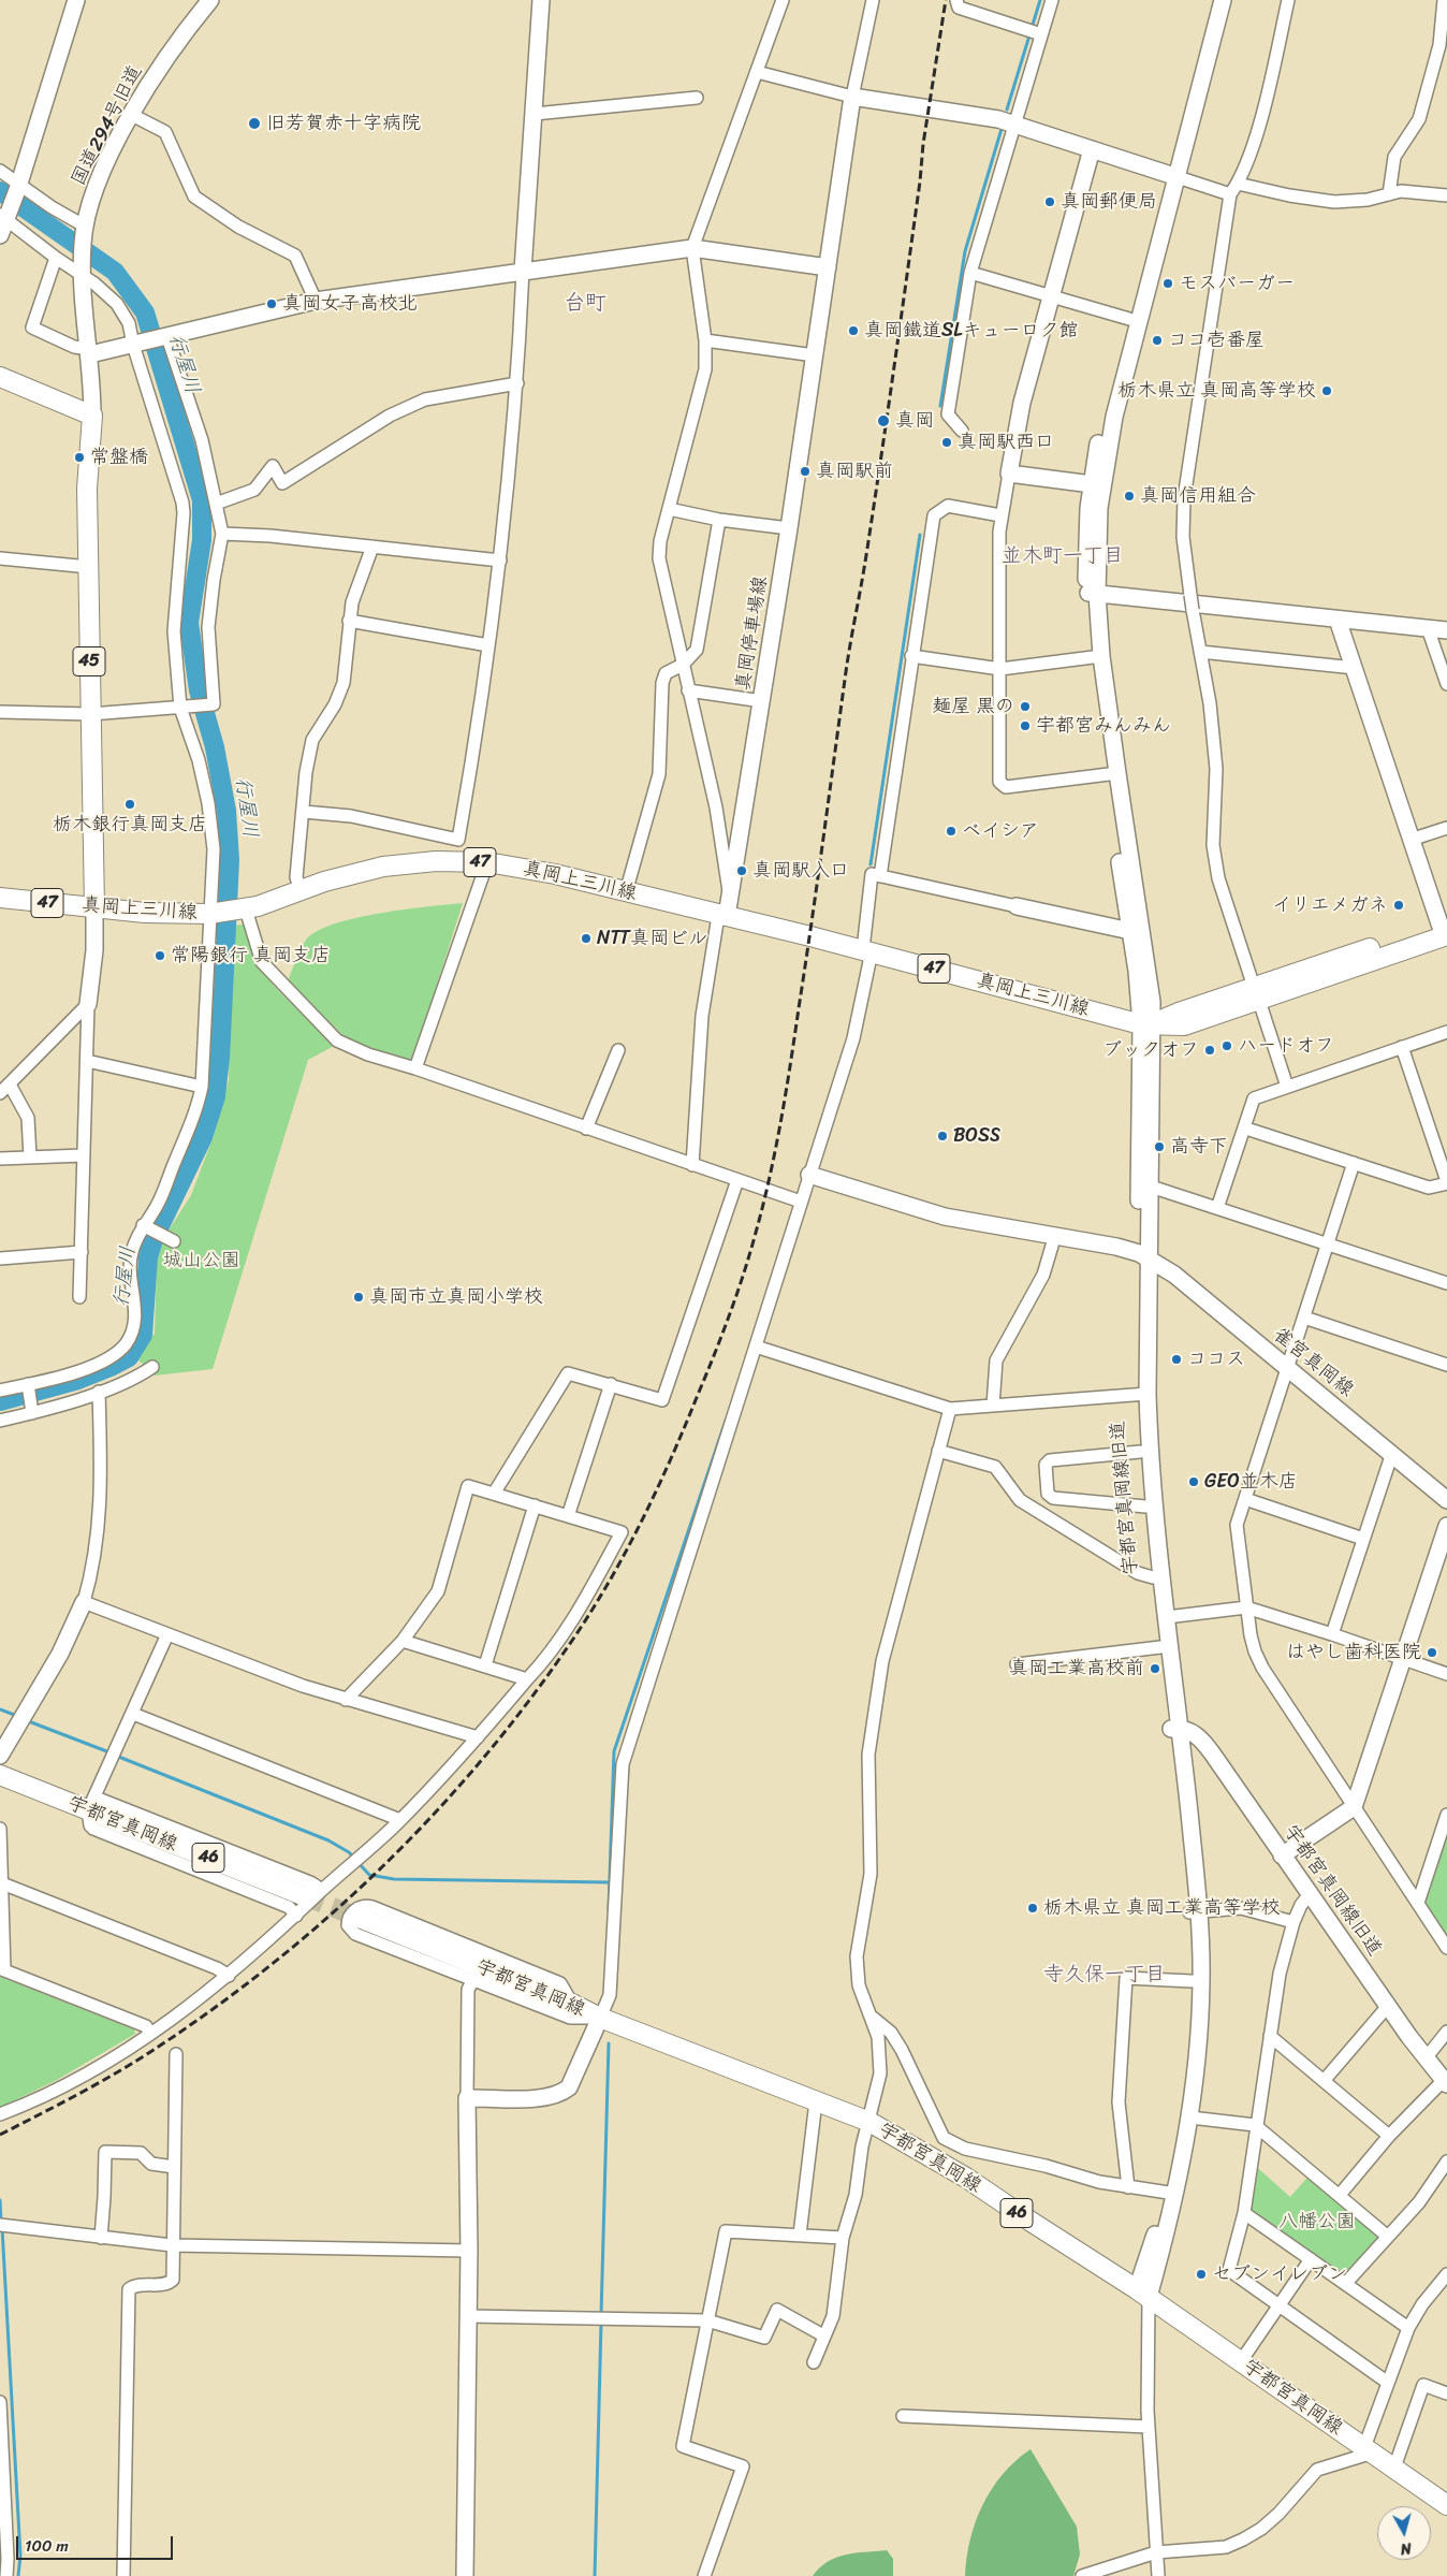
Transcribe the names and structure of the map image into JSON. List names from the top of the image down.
{
  "streets": {
    "main road": [
      "45",
      "47",
      "真岡上三川線",
      "宇都宮真岡線",
      "46"
    ],
    "street": [
      "国道294号旧道",
      "真岡停車場線",
      "雀宮真岡線",
      "宇都宮真岡線旧道"
    ]
  },
  "crossings": [
    ["国道294号旧道", "45"],
    ["真岡停車場線", "真岡上三川線"],
    ["45", "真岡上三川線"],
    ["雀宮真岡線", "宇都宮真岡線旧道"]
  ],
  "districts": ["台町", "並木町一丁目", "寺久保一丁目"],
  "water": ["行屋川"],
  "parks": ["城山公園", "八幡公園"],
  "places": [
    "旧芳賀赤十字病院",
    "真岡郵便局",
    "モスバーガー",
    "真岡女子高校北",
    "真岡鐵道SLキューロク館",
    "ココ壱番屋",
    "栃木県立 真岡高等学校",
    "真岡",
    "真岡駅西口",
    "常盤橋",
    "真岡駅前",
    "真岡信用組合",
    "麺屋 黒の",
    "宇都宮みんみん",
    "栃木銀行真岡支店",
    "ベイシア",
    "真岡駅入口",
    "イリエメガネ",
    "NTT真岡ビル",
    "常陽銀行 真岡支店",
    "ハードオフ",
    "ブックオフ",
    "BOSS",
    "高寺下",
    "真岡市立真岡小学校",
    "ココス",
    "GEO並木店",
    "はやし歯科医院",
    "真岡工業高校前",
    "栃木県立 真岡工業高等学校",
    "セブンイレブン"
  ],
  "scale_bar": "100 m",
  "north": "bottom"
}
